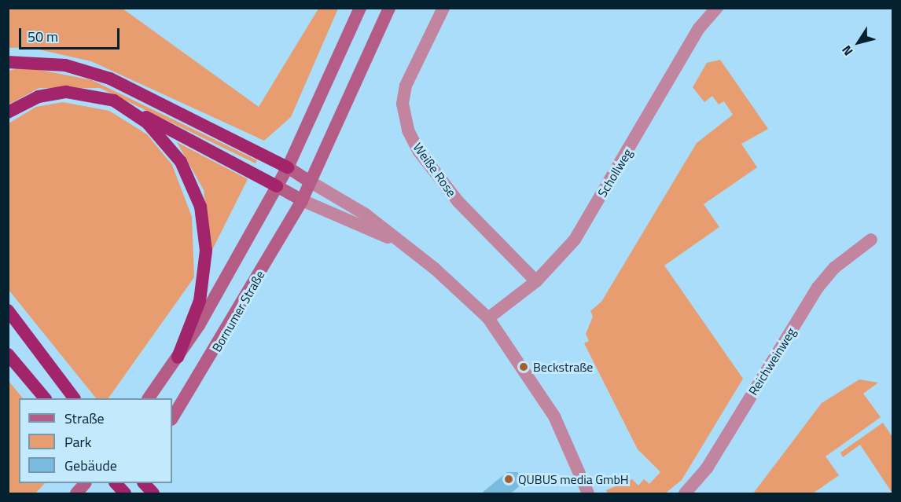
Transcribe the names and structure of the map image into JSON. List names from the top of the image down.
{
  "streets": {
    "main road": ["Bornumer Straße"],
    "street": ["Weiße Rose", "Schollweg", "Reichweinweg"]
  },
  "crossings": [
    ["Weiße Rose", "Schollweg"]
  ],
  "places": ["Beckstraße", "QUBUS media GmbH"],
  "legend": ["Straße", "Park", "Gebäude"],
  "scale_bar": "50 m",
  "north": "bottom left"
}
